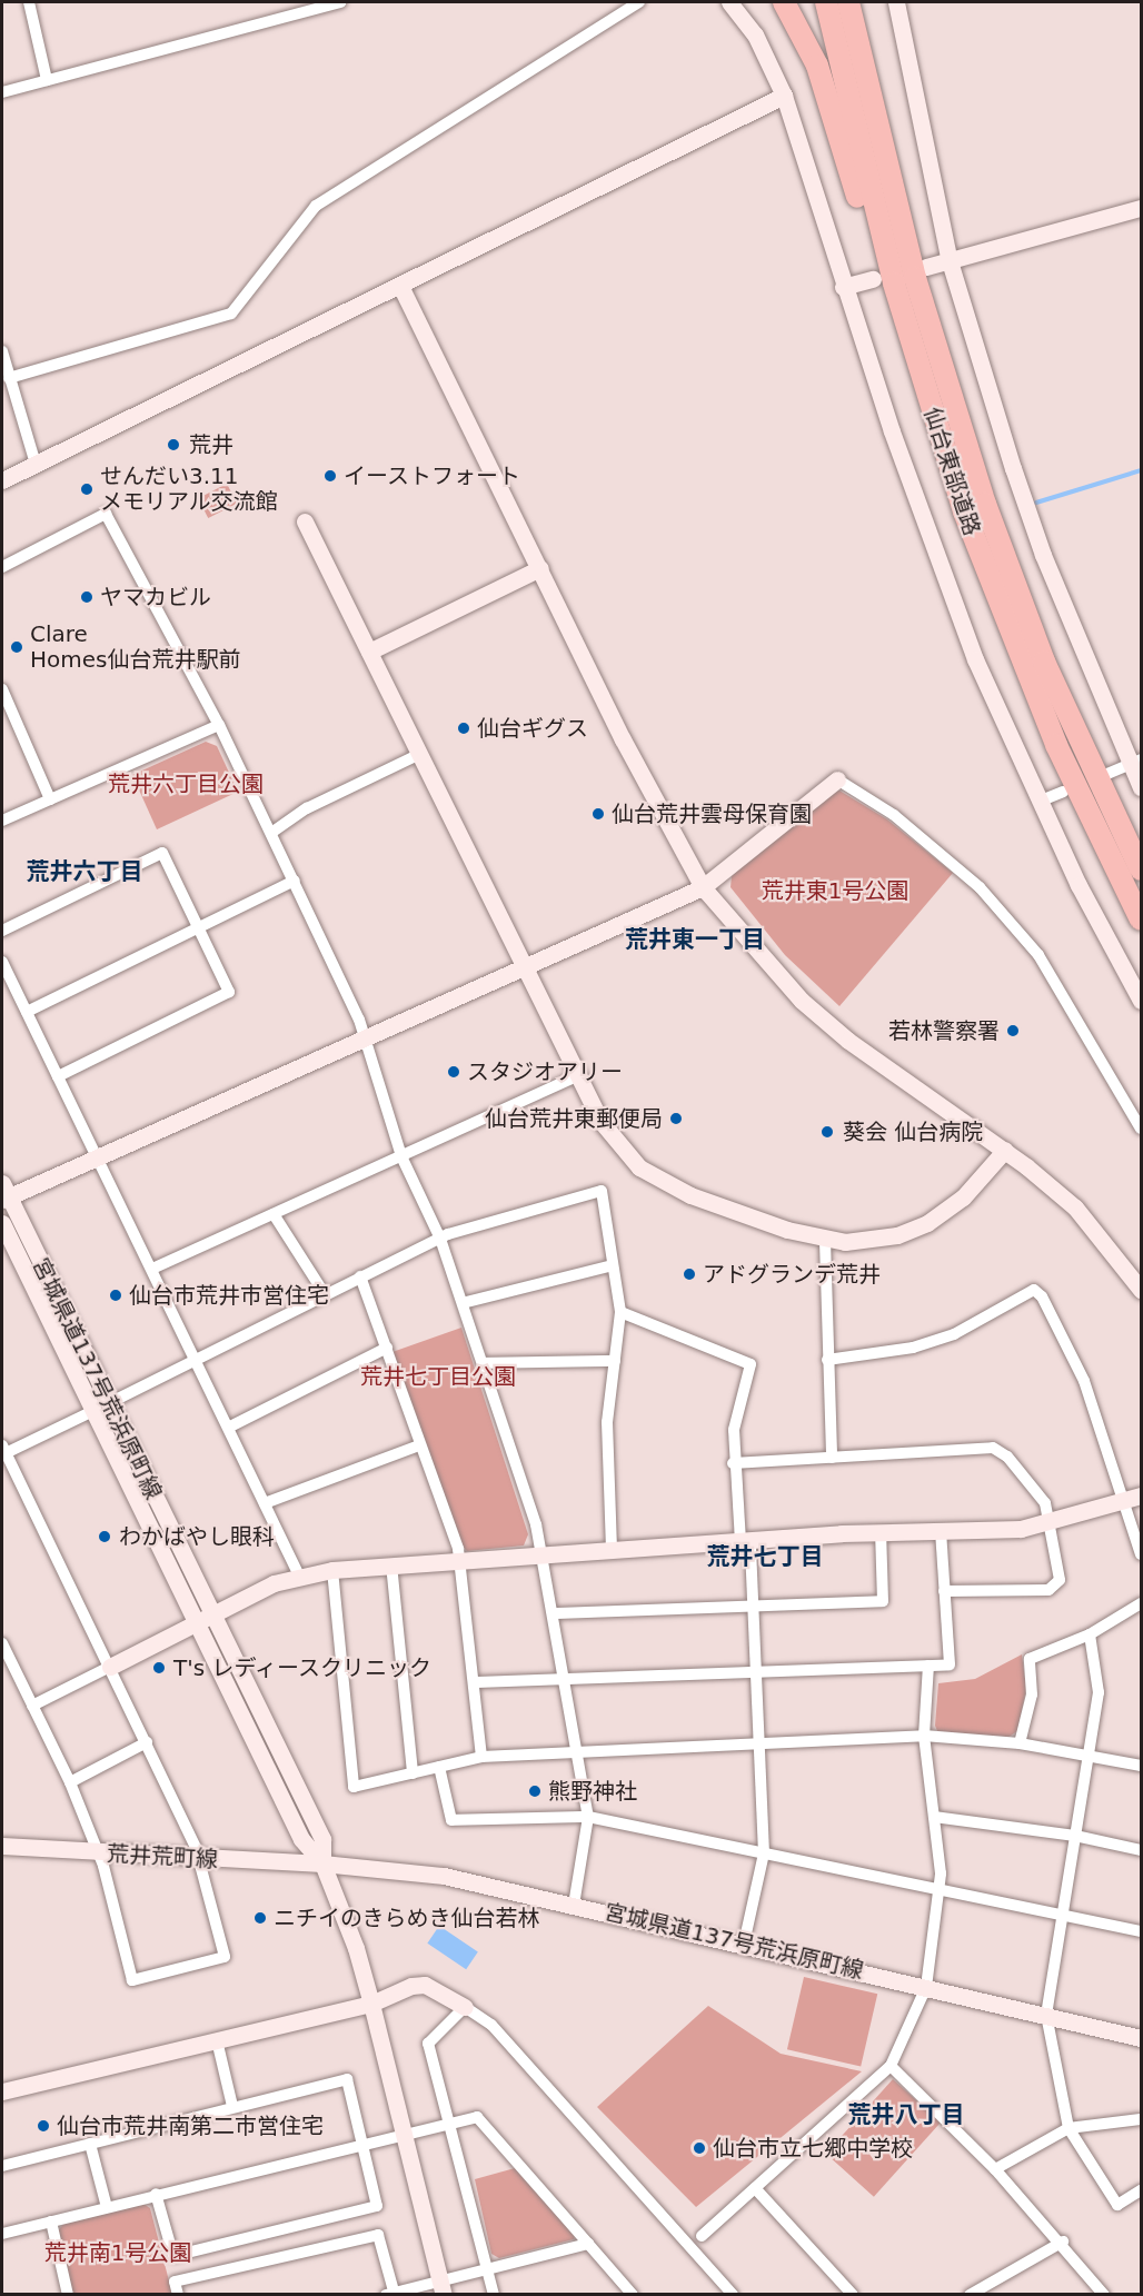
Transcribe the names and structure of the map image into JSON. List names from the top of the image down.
{
  "streets": {
    "highway": ["仙台東部道路"],
    "street": ["宮城県道137号荒浜原町線", "荒井荒町線"]
  },
  "crossings": [
    ["宮城県道137号荒浜原町線", "荒井荒町線"]
  ],
  "districts": [
    "荒井六丁目",
    "荒井東一丁目",
    "荒井七丁目",
    "荒井八丁目"
  ],
  "parks": [
    "荒井六丁目公園",
    "荒井東1号公園",
    "荒井七丁目公園",
    "荒井南1号公園"
  ],
  "places": [
    "荒井",
    "イーストフォート",
    "せんだい3.11 メモリアル交流館",
    "ヤマカビル",
    "Clare Homes仙台荒井駅前",
    "仙台ギグス",
    "仙台荒井雲母保育園",
    "若林警察署",
    "スタジオアリー",
    "仙台荒井東郵便局",
    "葵会 仙台病院",
    "アドグランデ荒井",
    "仙台市荒井市営住宅",
    "わかばやし眼科",
    "T's レディースクリニック",
    "熊野神社",
    "ニチイのきらめき仙台若林",
    "仙台市荒井南第二市営住宅",
    "仙台市立七郷中学校"
  ]
}
